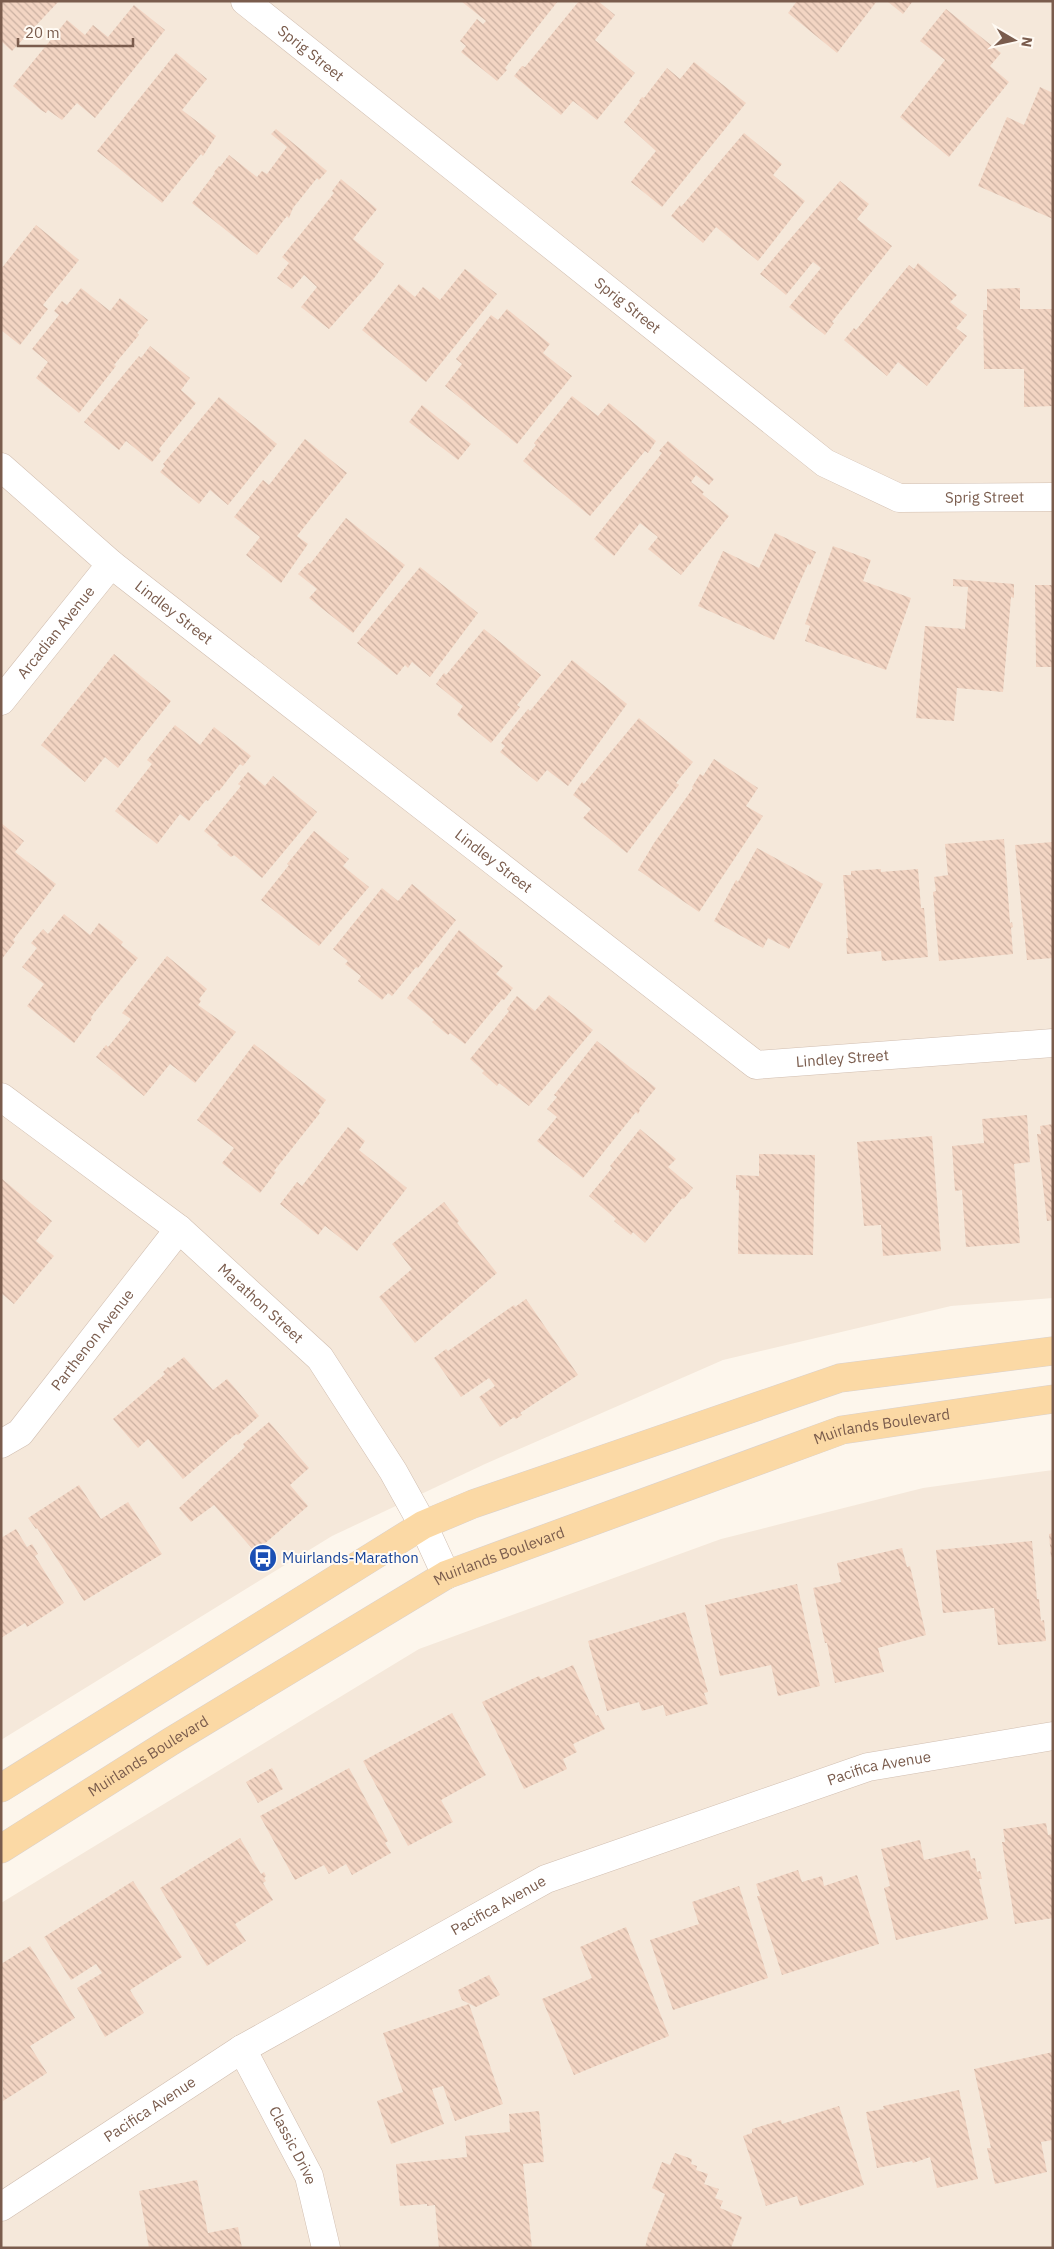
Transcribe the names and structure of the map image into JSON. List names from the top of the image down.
{
  "streets": {
    "main road": ["Muirlands Boulevard"],
    "street": [
      "Sprig Street",
      "Lindley Street",
      "Arcadian Avenue",
      "Marathon Street",
      "Parthenon Avenue",
      "Pacifica Avenue",
      "Classic Drive"
    ]
  },
  "crossings": [
    ["Lindley Street", "Arcadian Avenue"],
    ["Marathon Street", "Parthenon Avenue"],
    ["Marathon Street", "Muirlands Boulevard"],
    ["Pacifica Avenue", "Classic Drive"]
  ],
  "places": {
    "bus stop": ["Muirlands-Marathon"]
  },
  "scale_bar": "20 m",
  "north": "right"
}
